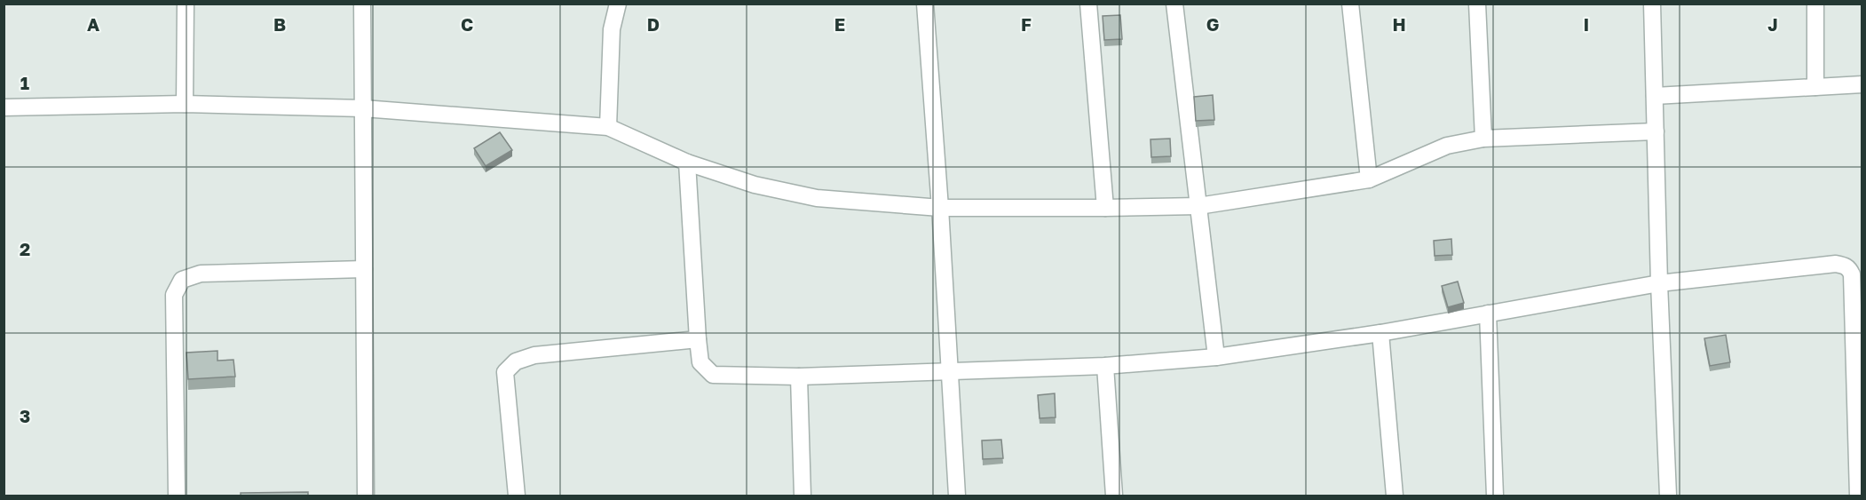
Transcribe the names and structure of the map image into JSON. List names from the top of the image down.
{
  "grid": {
    "columns": [
      "A",
      "B",
      "C",
      "D",
      "E",
      "F",
      "G",
      "H",
      "I",
      "J"
    ],
    "rows": ["1", "2", "3"]
  }
}
